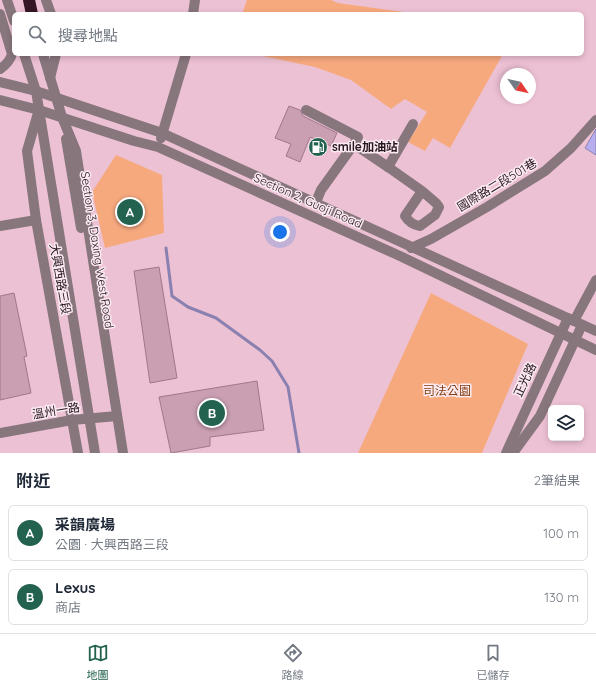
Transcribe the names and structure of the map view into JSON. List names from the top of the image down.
{
  "streets": {
    "street": [
      "國際路二段501巷",
      "Section 2, Guoji Road",
      "Section 3, Daxing West Road",
      "大興西路三段",
      "正光路",
      "溫州一路"
    ]
  },
  "crossings": [
    ["國際路二段501巷", "Section 2, Guoji Road"],
    ["Section 2, Guoji Road", "Section 3, Daxing West Road"],
    ["Section 2, Guoji Road", "大興西路三段"],
    ["Section 2, Guoji Road", "正光路"],
    ["Section 3, Daxing West Road", "溫州一路"],
    ["大興西路三段", "溫州一路"]
  ],
  "parks": ["司法公園"],
  "places": {
    "fuel station": ["smile加油站"]
  },
  "north": "bottom right",
  "page": {
    "search": "搜尋地點",
    "pins": ["A", "B"],
    "heading": ["附近", "2筆結果"],
    "list": [
      {
        "mark": "A",
        "name": "采韻廣場",
        "note": "公園 · 大興西路三段",
        "value": "100 m"
      },
      {
        "mark": "B",
        "name": "Lexus",
        "note": "商店",
        "value": "130 m"
      }
    ],
    "nav": ["地圖", "路線", "已儲存"]
  }
}
